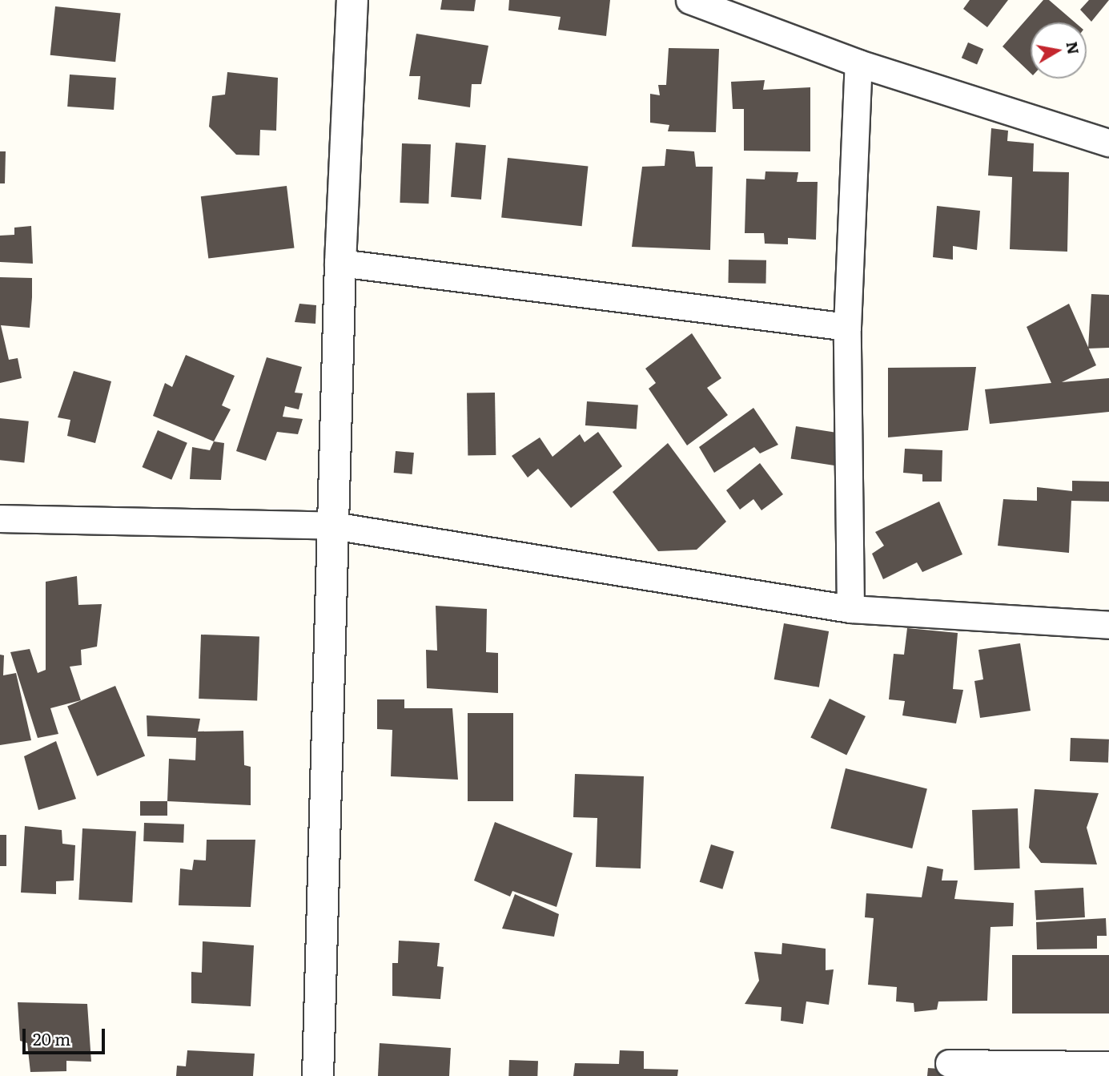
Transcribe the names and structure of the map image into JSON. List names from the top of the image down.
{
  "scale_bar": "20 m",
  "north": "right"
}
